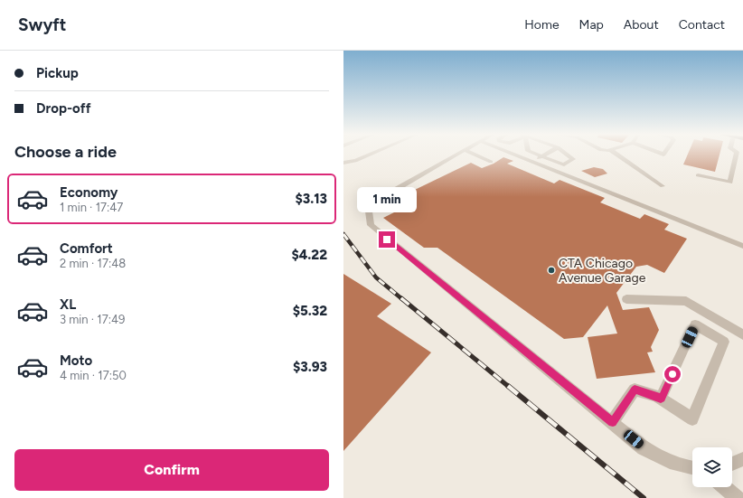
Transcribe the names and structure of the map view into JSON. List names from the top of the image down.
{
  "places": ["CTA Chicago Avenue Garage"],
  "page": {
    "header": "Swyft",
    "nav": [
      "Home",
      "Map",
      "About",
      "Contact"
    ],
    "banner": ["Pickup", "Drop-off"],
    "heading": "Choose a ride",
    "list": [
      {
        "name": "Economy",
        "note": "1 min · 17:47",
        "value": "$3.13"
      },
      {
        "name": "Comfort",
        "note": "2 min · 17:48",
        "value": "$4.22"
      },
      {
        "name": "XL",
        "note": "3 min · 17:49",
        "value": "$5.32"
      },
      {
        "name": "Moto",
        "note": "4 min · 17:50",
        "value": "$3.93"
      }
    ],
    "bubble": "1 min",
    "buttons": "Confirm"
  }
}
